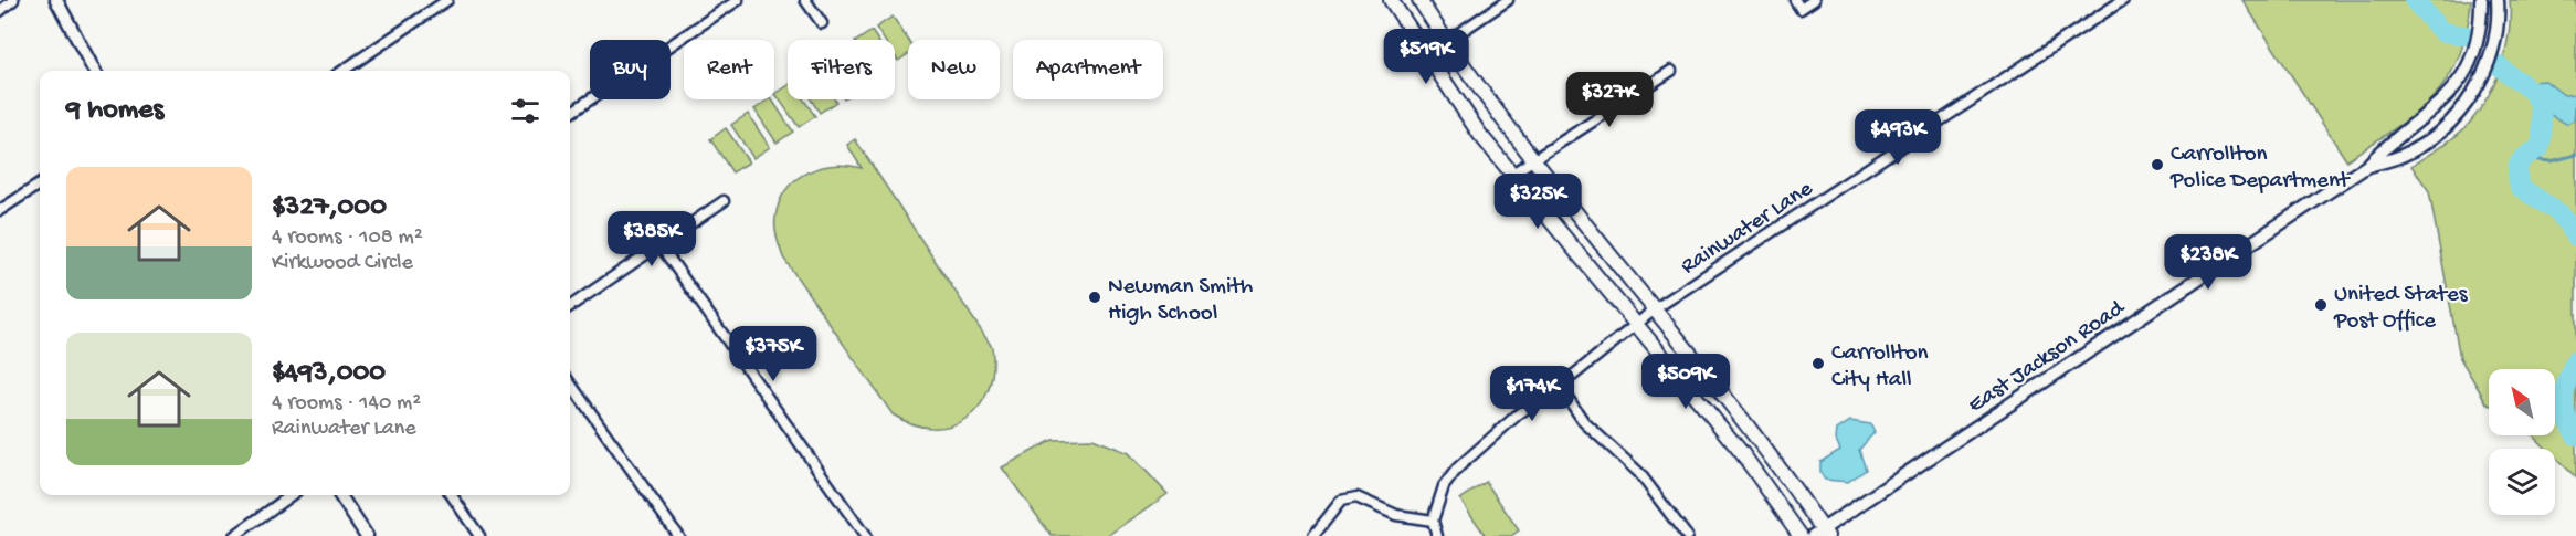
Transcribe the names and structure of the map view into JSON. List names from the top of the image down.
{
  "streets": {
    "street": ["Rainwater Lane", "East Jackson Road"]
  },
  "places": [
    "Carrollton Police Department",
    "Newman Smith High School",
    "United States Post Office",
    "Carrollton City Hall"
  ],
  "north": "top left",
  "page": {
    "price": [
      "$519K",
      "$327K",
      "$493K",
      "$325K",
      "$385K",
      "$238K",
      "$375K",
      "$509K",
      "$174K"
    ],
    "chip": [
      "Buy",
      "Rent",
      "Filters",
      "New",
      "Apartment"
    ],
    "heading": "9 homes",
    "list": [
      {
        "name": "$327,000",
        "note": "4 rooms · 108 m² · Kirkwood Circle"
      },
      {
        "name": "$493,000",
        "note": "4 rooms · 140 m² · Rainwater Lane"
      }
    ]
  }
}
